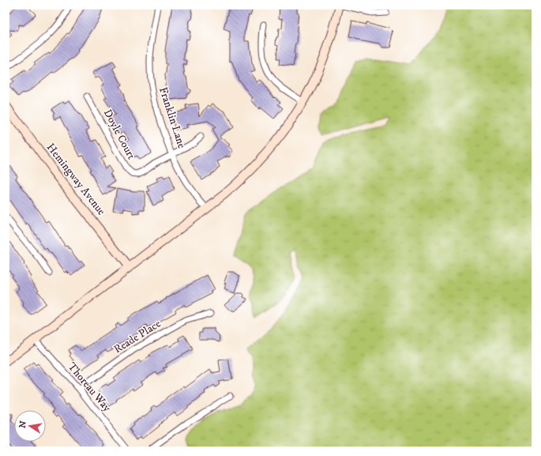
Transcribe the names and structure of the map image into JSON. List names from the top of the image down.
{
  "streets": {
    "main road": ["Hemingway Avenue"],
    "street": [
      "Franklin Lane",
      "Doyle Court",
      "Reade Place",
      "Thoreau Way"
    ]
  },
  "crossings": [
    ["Franklin Lane", "Doyle Court"],
    ["Reade Place", "Thoreau Way"]
  ],
  "north": "left"
}
